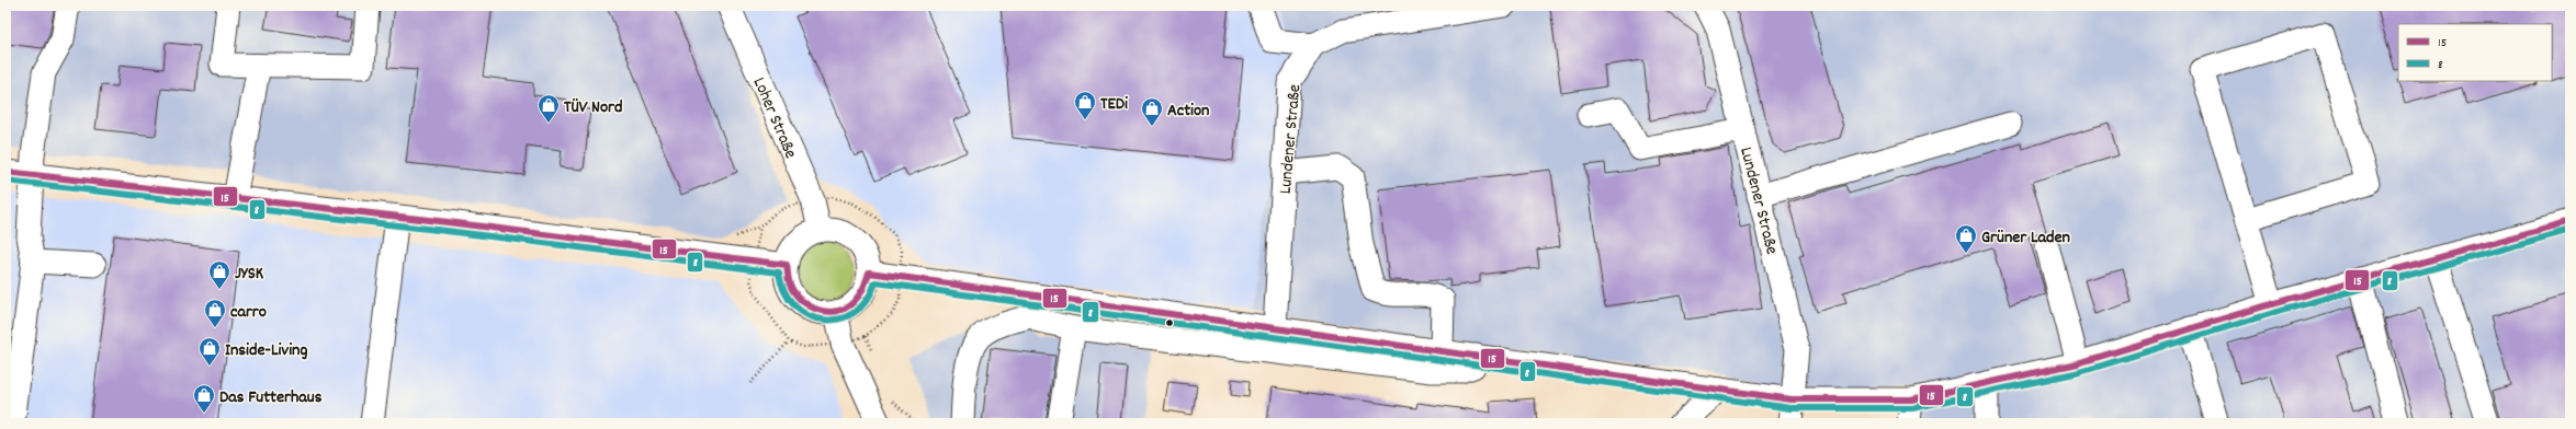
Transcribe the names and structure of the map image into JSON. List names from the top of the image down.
{
  "streets": {
    "street": ["Loher Straße", "Lundener Straße"]
  },
  "places": {
    "shop": [
      "TEDi",
      "TÜV Nord",
      "Action",
      "Grüner Laden",
      "JYSK",
      "carro",
      "Inside-Living",
      "Das Futterhaus"
    ]
  },
  "lines": ["transit line 15", "transit line 8"],
  "legend": ["15", "8"]
}
